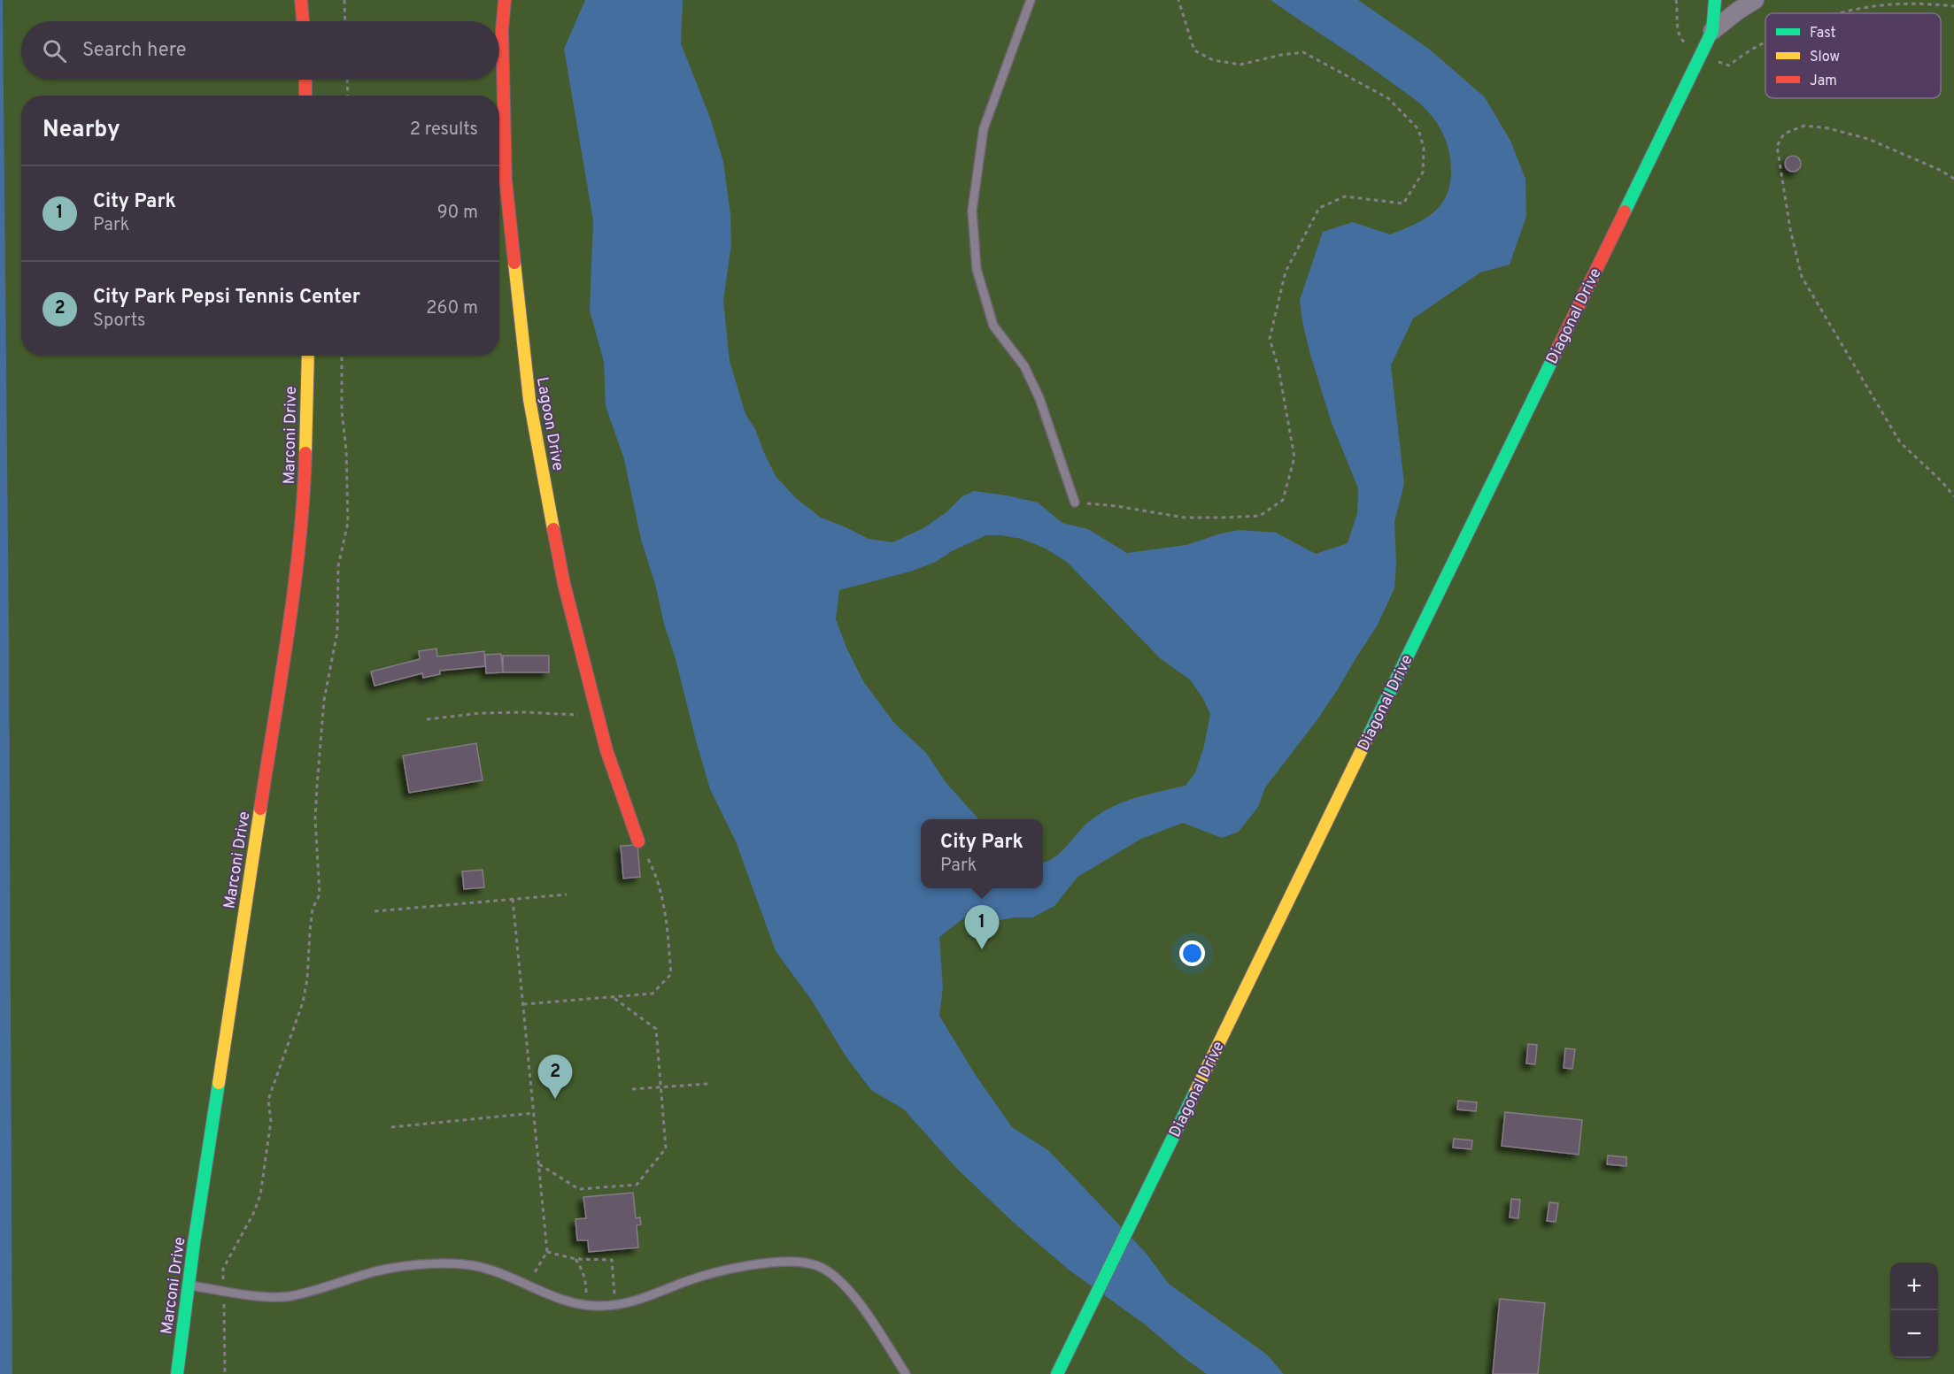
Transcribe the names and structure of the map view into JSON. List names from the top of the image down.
{
  "streets": {
    "street": ["Diagonal Drive", "Lagoon Drive", "Marconi Drive"]
  },
  "legend": ["Fast", "Slow", "Jam"],
  "page": {
    "search": "Search here",
    "heading": ["Nearby", "2 results"],
    "list": [
      {
        "mark": "1",
        "name": "City Park",
        "note": "Park",
        "value": "90 m"
      },
      {
        "mark": "2",
        "name": "City Park Pepsi Tennis Center",
        "note": "Sports",
        "value": "260 m"
      }
    ],
    "popup": ["City Park", "Park"],
    "pins": ["1", "2"],
    "map_buttons": ["+", "−"]
  }
}
